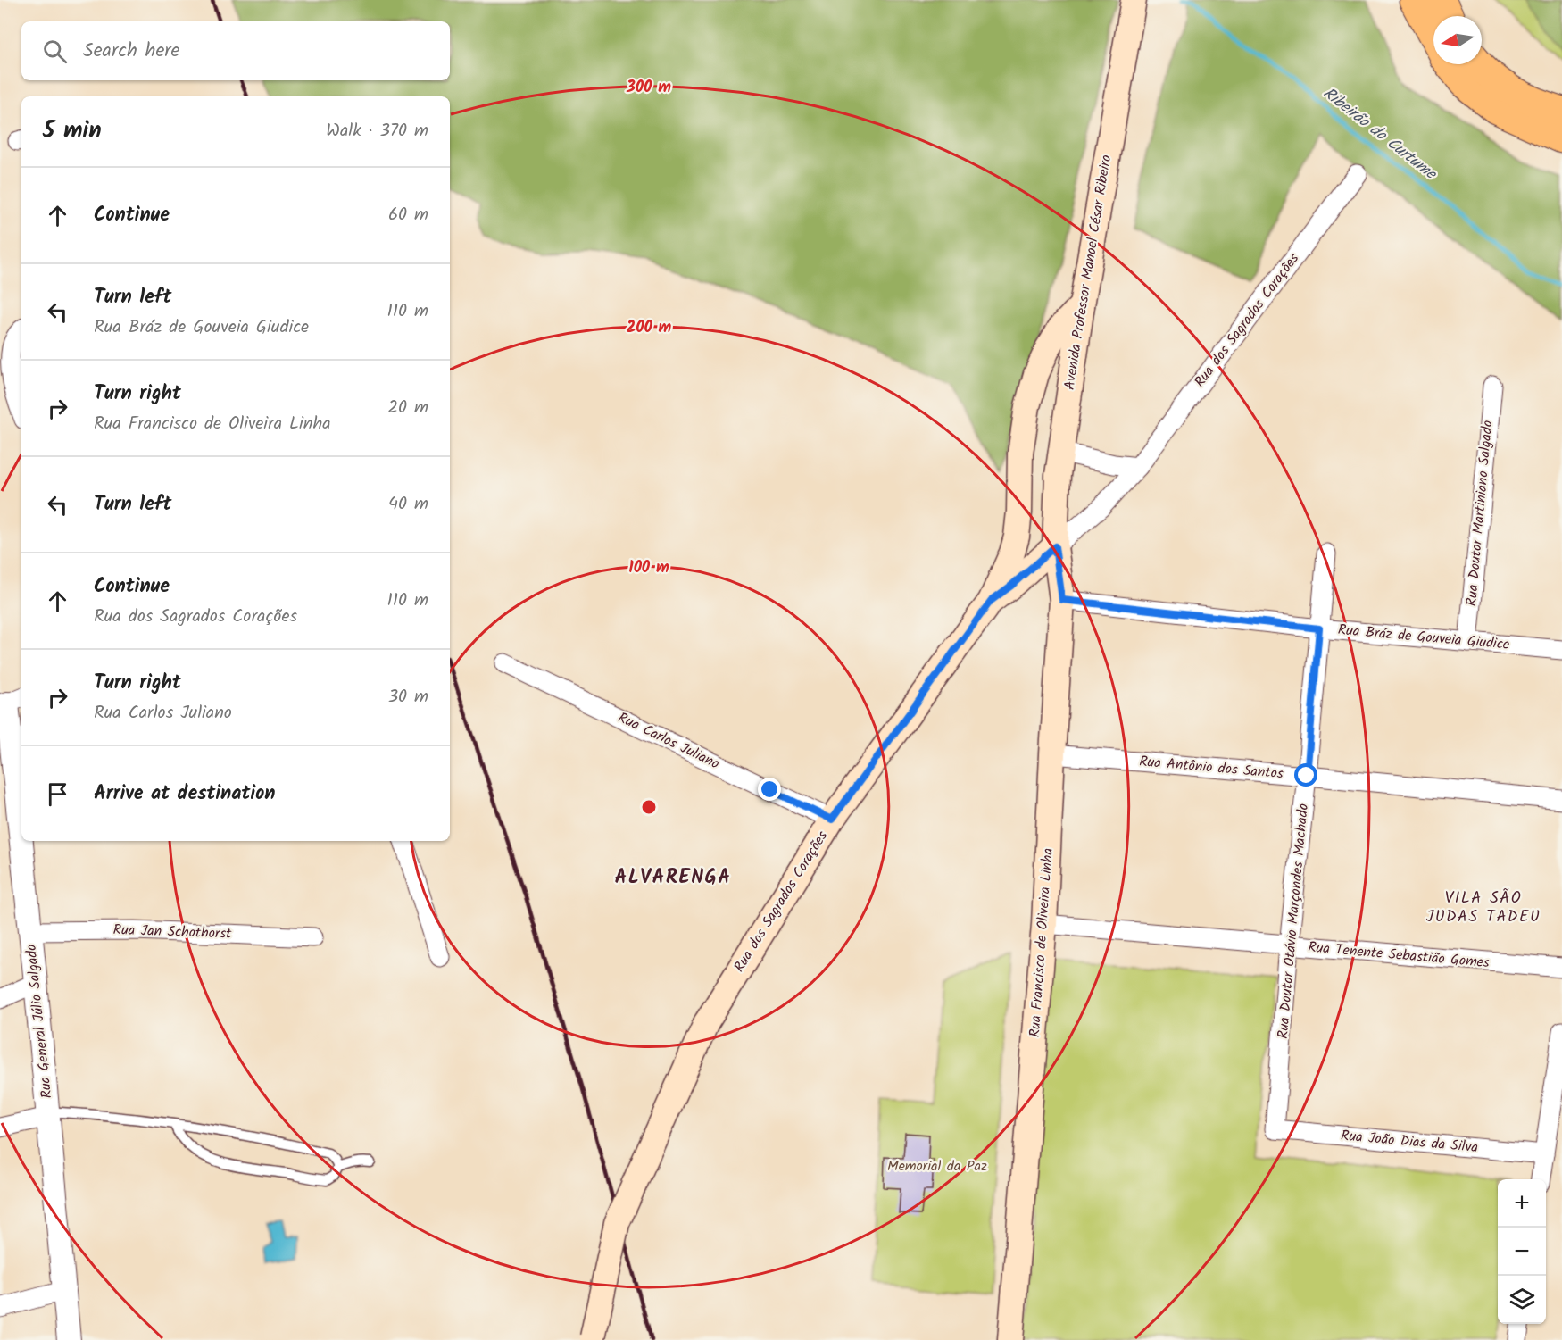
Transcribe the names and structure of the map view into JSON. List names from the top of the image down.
{
  "streets": {
    "main road": ["Avenida Professor Manoel César Ribeiro", "Rua dos Sagrados Corações", "Rua Francisco de Oliveira Linha"],
    "street": [
      "Rua Doutor Martiniano Salgado",
      "Rua Bráz de Gouveia Giudice",
      "Rua Carlos Juliano",
      "Rua Antônio dos Santos",
      "Rua Doutor Otávio Marçondes Machado",
      "Rua Jan Schothorst",
      "Rua Tenente Sebastião Gomes",
      "Rua General Júlio Salgado",
      "Rua João Dias da Silva"
    ]
  },
  "crossings": [
    ["Avenida Professor Manoel César Ribeiro", "Rua dos Sagrados Corações"],
    ["Avenida Professor Manoel César Ribeiro", "Rua Francisco de Oliveira Linha"],
    ["Rua dos Sagrados Corações", "Rua Carlos Juliano"],
    ["Rua dos Sagrados Corações", "Rua Francisco de Oliveira Linha"],
    ["Rua Doutor Martiniano Salgado", "Rua Bráz de Gouveia Giudice"],
    ["Rua Bráz de Gouveia Giudice", "Rua Doutor Otávio Marçondes Machado"],
    ["Rua Bráz de Gouveia Giudice", "Rua Francisco de Oliveira Linha"],
    ["Rua Antônio dos Santos", "Rua Doutor Otávio Marçondes Machado"],
    ["Rua Antônio dos Santos", "Rua Francisco de Oliveira Linha"],
    ["Rua Doutor Otávio Marçondes Machado", "Rua Tenente Sebastião Gomes"],
    ["Rua Doutor Otávio Marçondes Machado", "Rua João Dias da Silva"],
    ["Rua Jan Schothorst", "Rua General Júlio Salgado"],
    ["Rua Francisco de Oliveira Linha", "Rua Tenente Sebastião Gomes"]
  ],
  "districts": ["ALVARENGA", "VILA SÃO JUDAS TADEU"],
  "water": ["Ribeirão do Curtume"],
  "parks": ["Memorial da Paz"],
  "north": "left",
  "page": {
    "search": "Search here",
    "heading": ["5 min", "Walk · 370 m"],
    "list": [
      ["Continue", "60 m"],
      ["Turn left", "Rua Bráz de Gouveia Giudice", "110 m"],
      ["Turn right", "Rua Francisco de Oliveira Linha", "20 m"],
      ["Turn left", "40 m"],
      ["Continue", "Rua dos Sagrados Corações", "110 m"],
      ["Turn right", "Rua Carlos Juliano", "30 m"],
      "Arrive at destination"
    ],
    "map_buttons": ["+", "−"]
  },
  "rings": ["300 m", "200 m", "100 m"]
}
